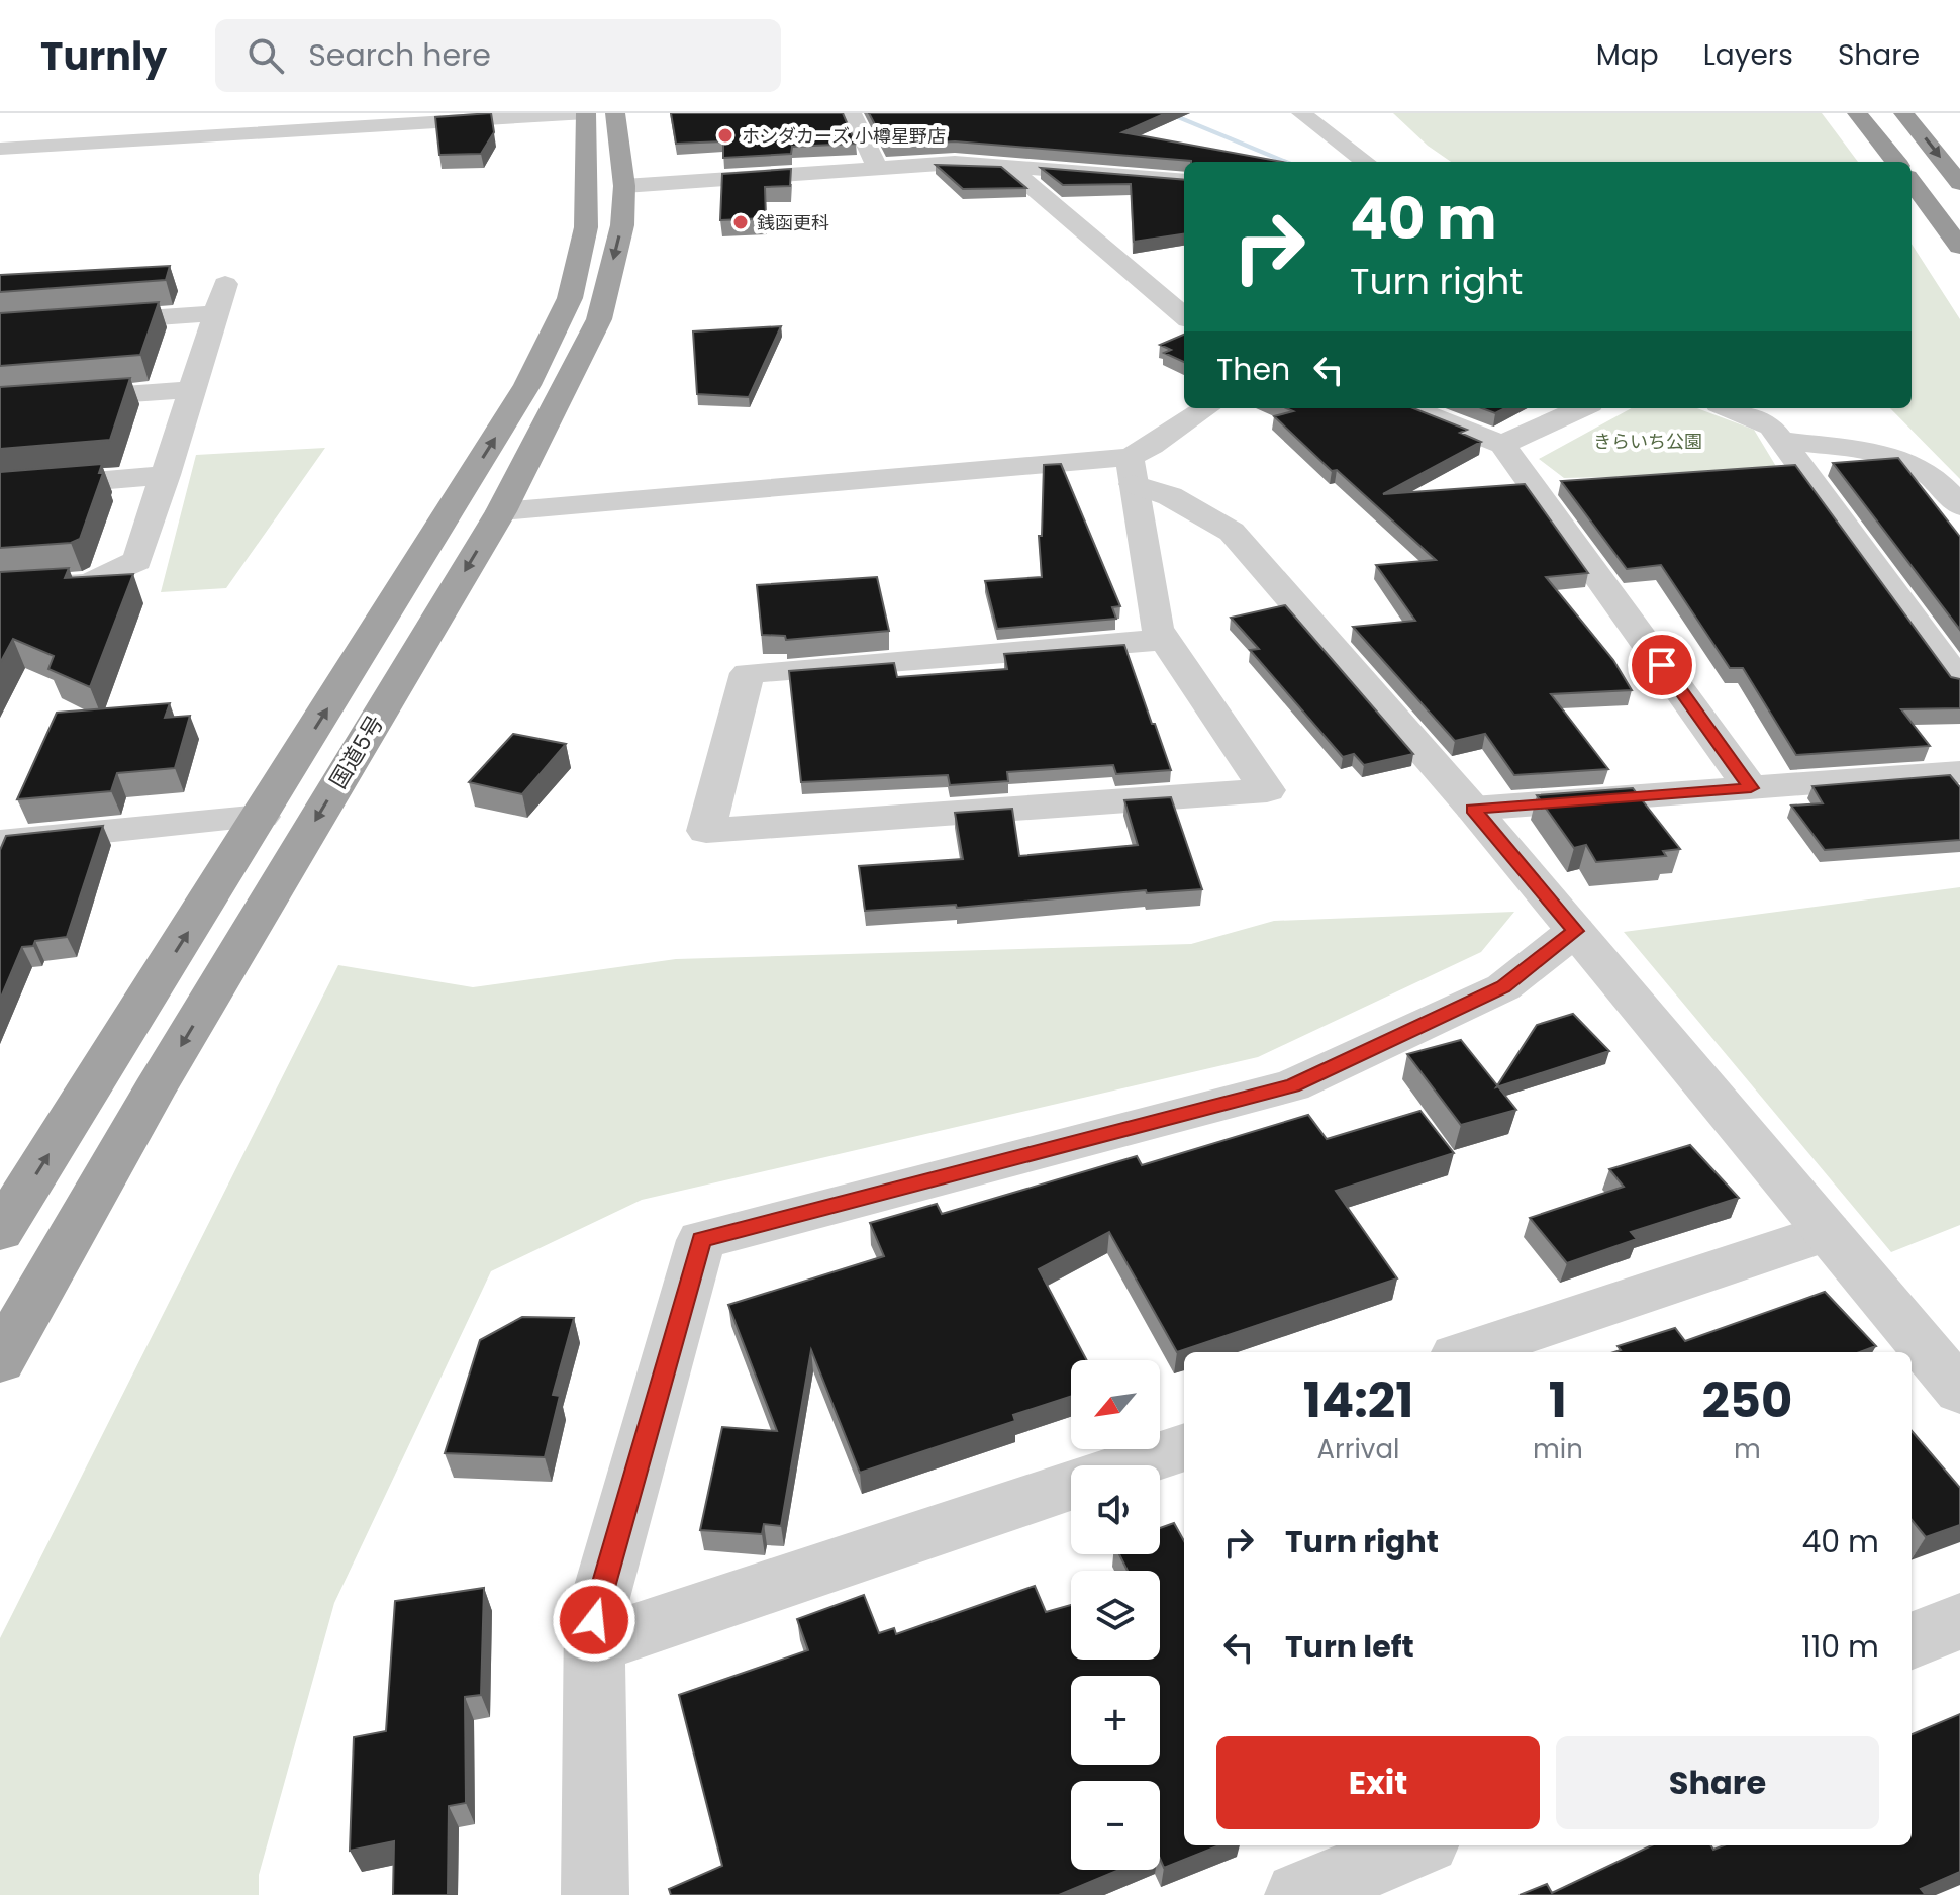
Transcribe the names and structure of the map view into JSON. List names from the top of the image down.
{
  "streets": {
    "highway": ["国道5号"]
  },
  "parks": ["きらいち公園"],
  "places": ["ホンダカーズ 小樽星野店", "銭函更科"],
  "north": "bottom left",
  "page": {
    "header": "Turnly",
    "search": "Search here",
    "nav": ["Map", "Layers", "Share"],
    "turn": ["40 m", "Turn right"],
    "then": "Then",
    "eta": [
      "14:21",
      "Arrival",
      "1",
      "min",
      "250",
      "m"
    ],
    "map_buttons": ["+", "−"],
    "list": [
      {
        "name": "Turn right",
        "value": "40 m"
      },
      {
        "name": "Turn left",
        "value": "110 m"
      }
    ],
    "buttons": ["Exit", "Share"]
  }
}
